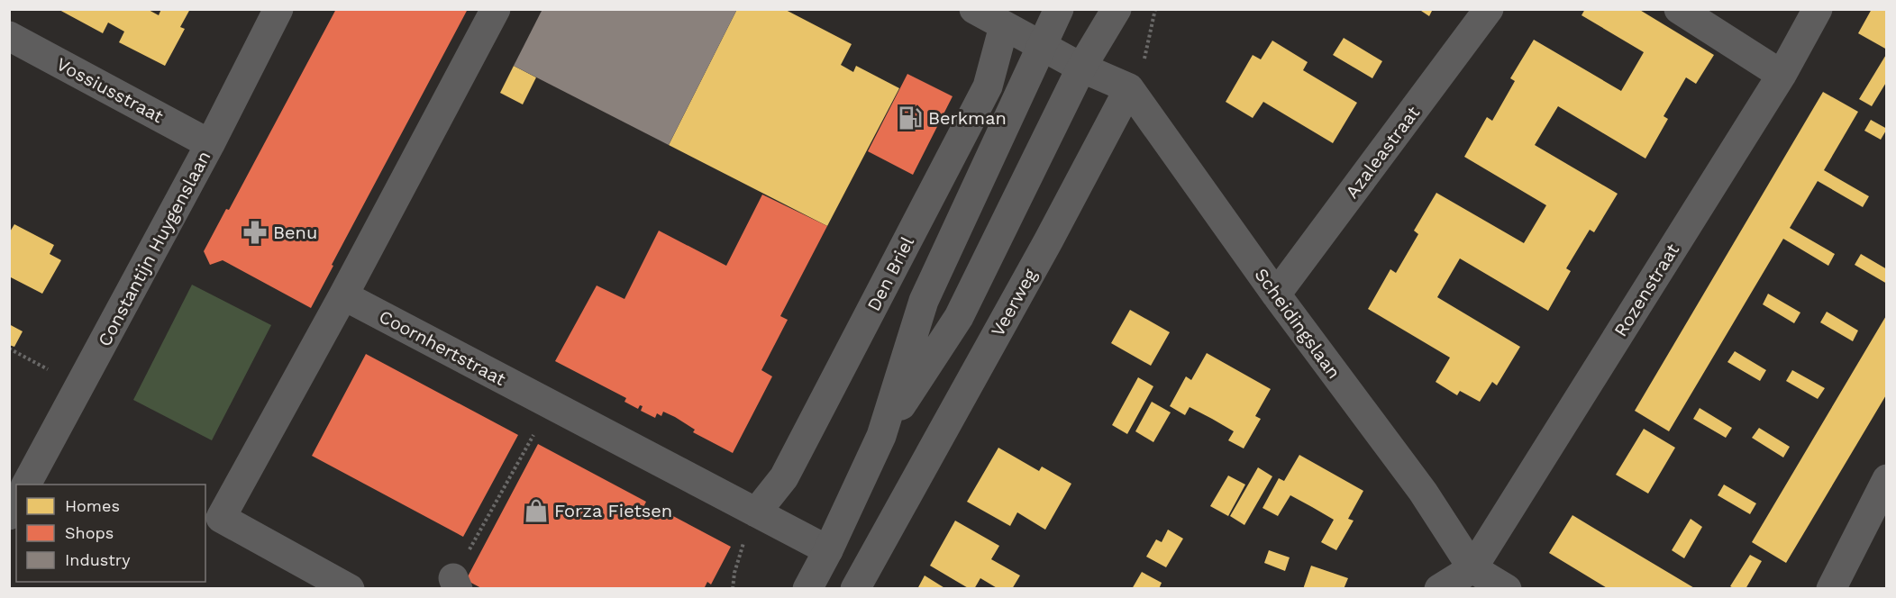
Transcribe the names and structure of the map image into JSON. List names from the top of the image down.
{
  "streets": {
    "street": [
      "Vossiusstraat",
      "Azaleastraat",
      "Constantijn Huygenslaan",
      "Den Briel",
      "Rozenstraat",
      "Veerweg",
      "Scheidingslaan",
      "Coornhertstraat"
    ]
  },
  "crossings": [
    ["Vossiusstraat", "Constantijn Huygenslaan"],
    ["Azaleastraat", "Scheidingslaan"],
    ["Den Briel", "Coornhertstraat"],
    ["Rozenstraat", "Scheidingslaan"],
    ["Veerweg", "Scheidingslaan"]
  ],
  "places": {
    "fuel station": ["Berkman"],
    "pharmacy": ["Benu"],
    "shop": ["Forza Fietsen"]
  },
  "legend": ["Homes", "Shops", "Industry"]
}
